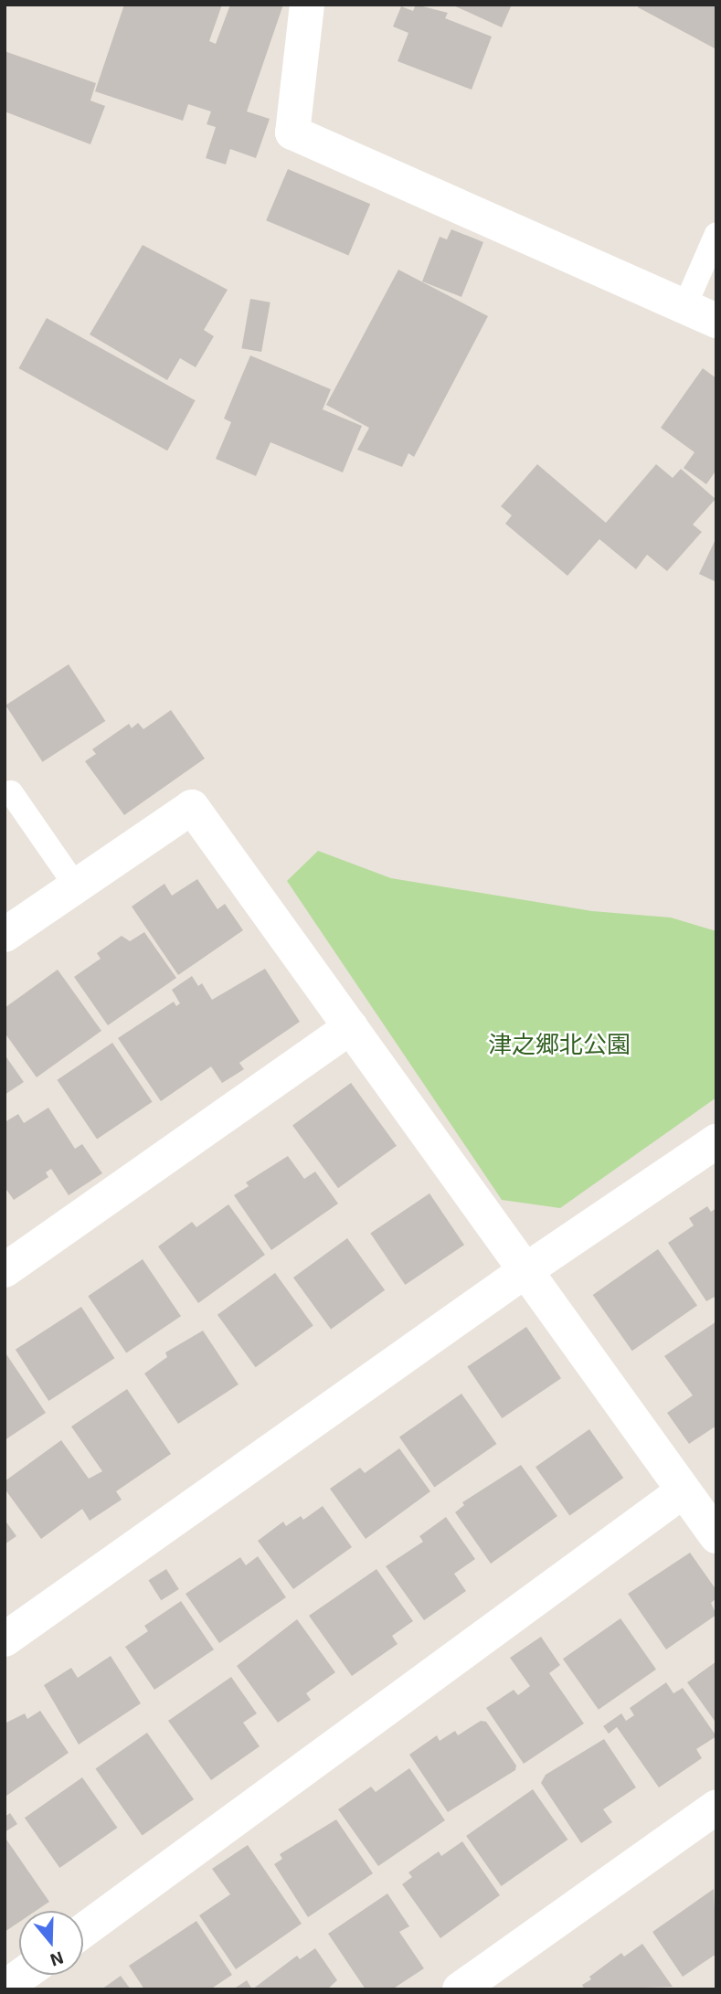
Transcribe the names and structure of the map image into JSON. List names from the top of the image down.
{
  "parks": ["津之郷北公園"],
  "north": "bottom"
}
